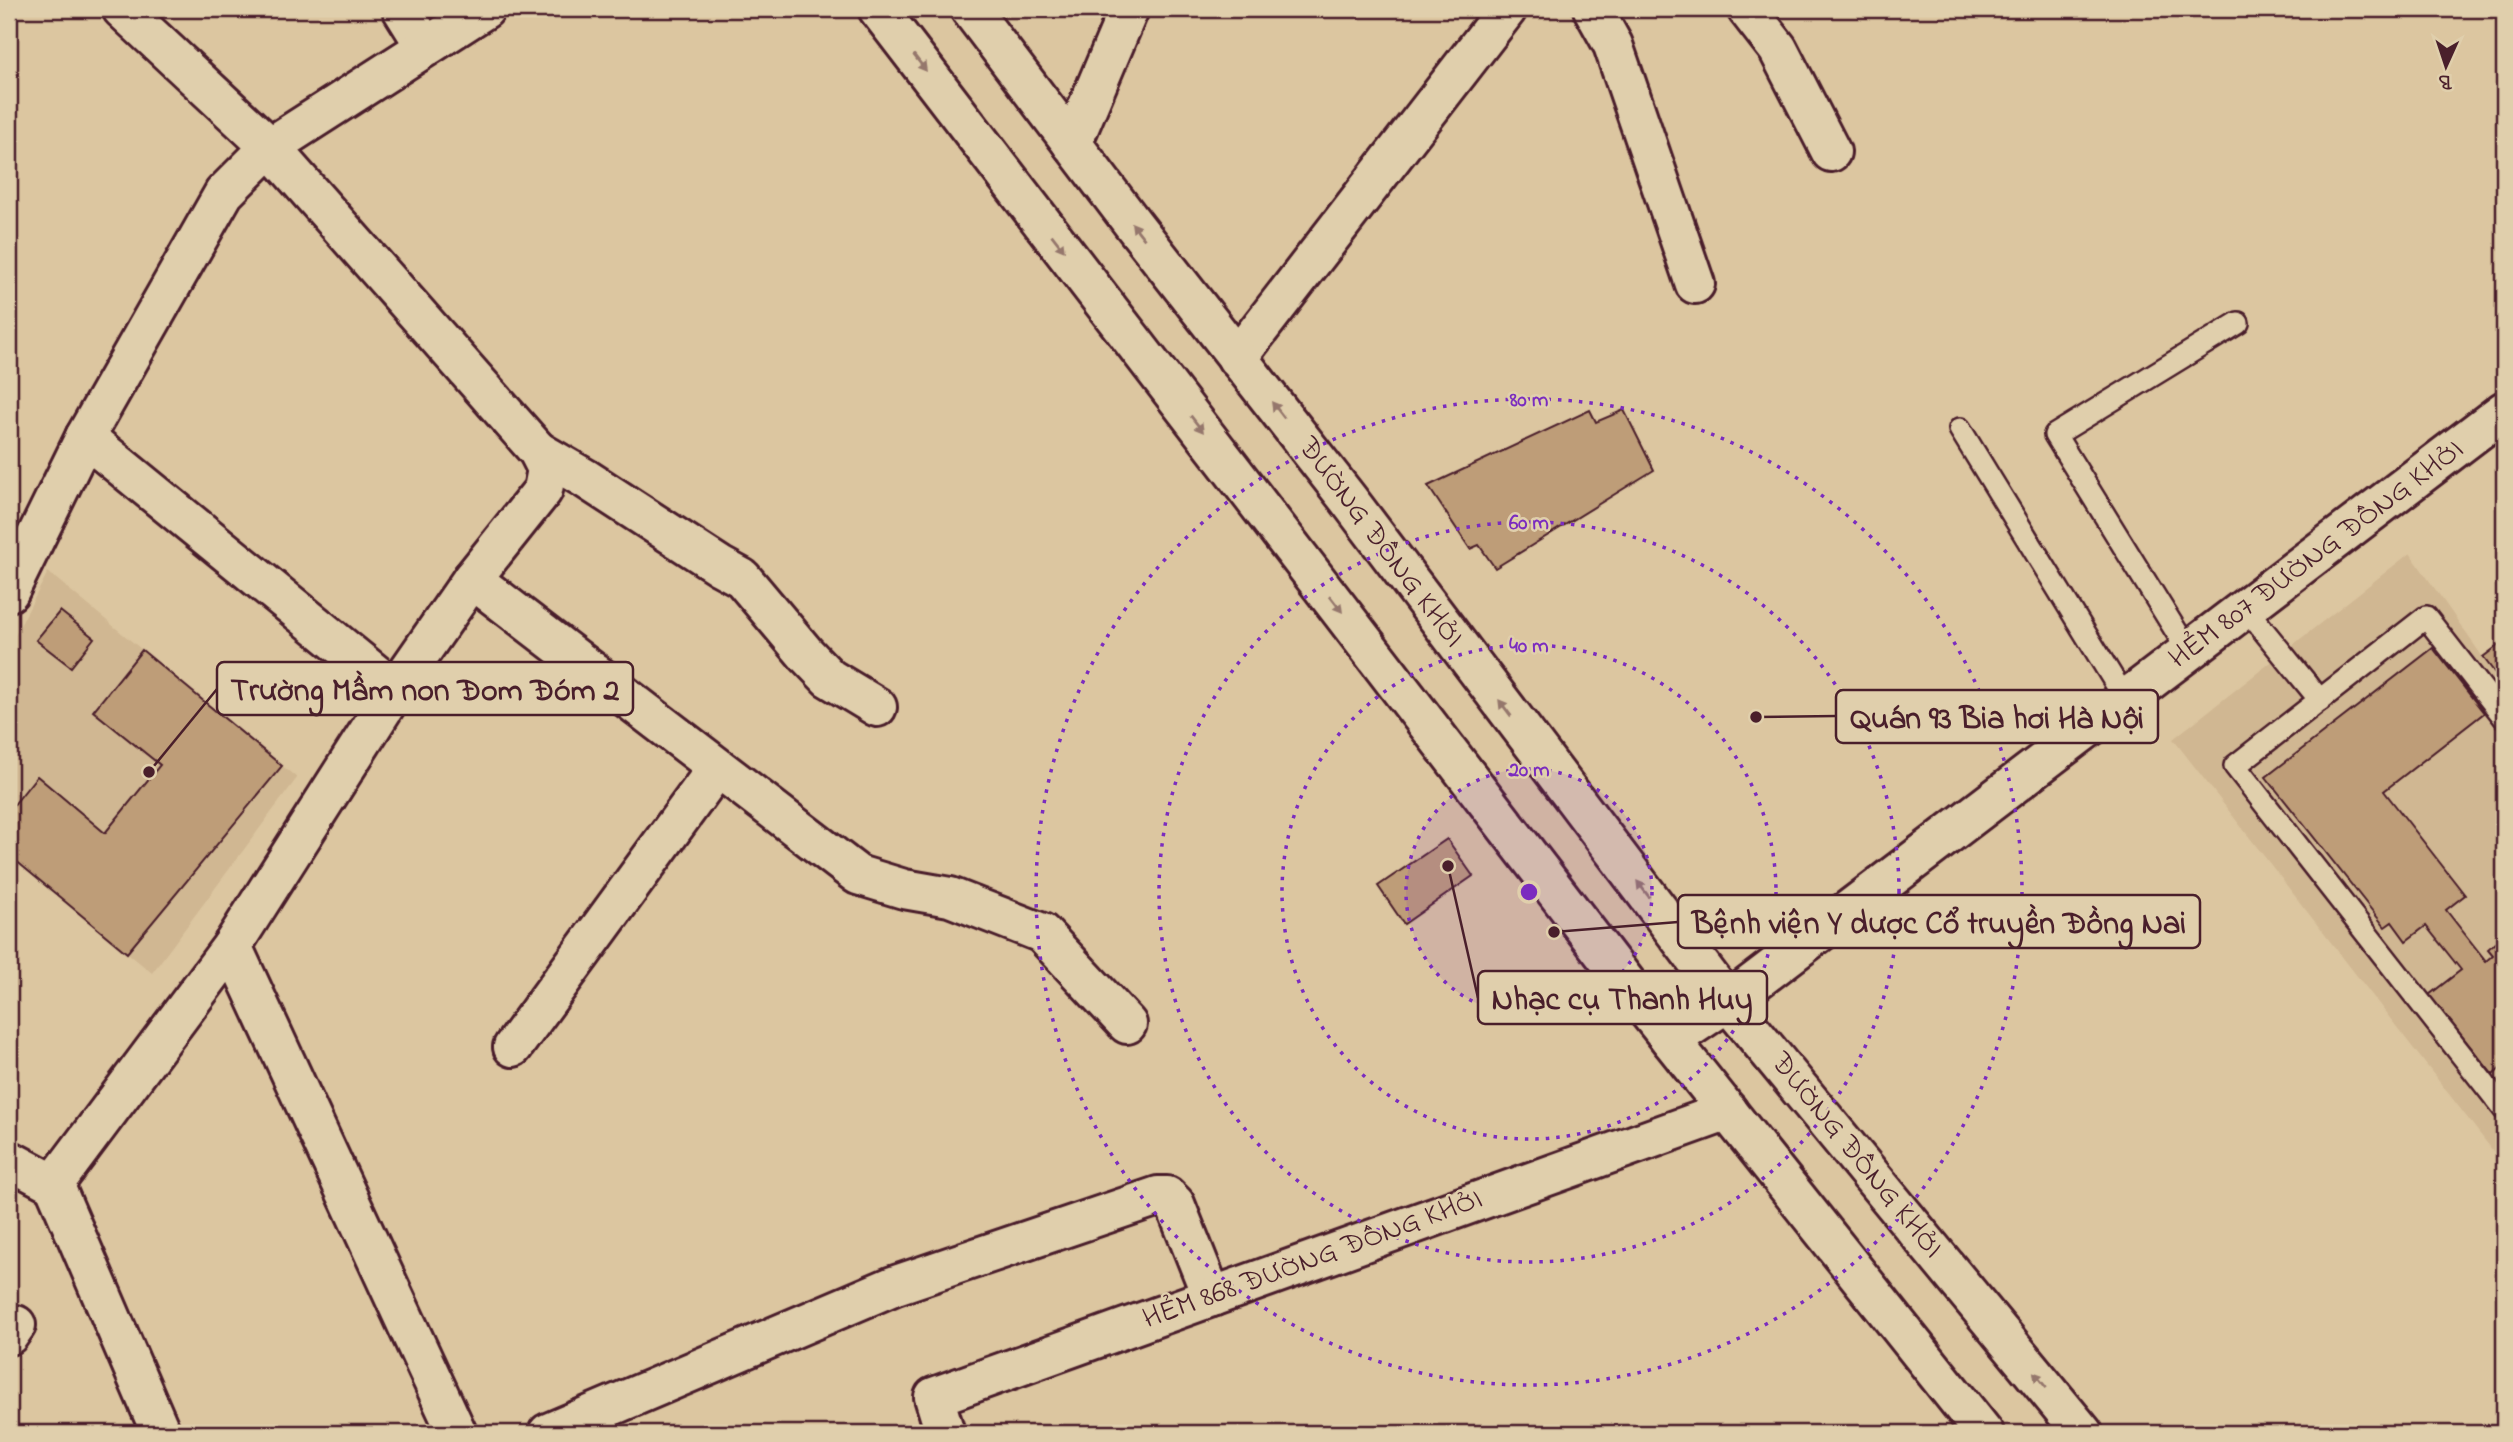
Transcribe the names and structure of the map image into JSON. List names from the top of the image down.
{
  "streets": {
    "street": ["ĐƯỜNG ĐỒNG KHỞI", "HẺM 807 ĐƯỜNG ĐỒNG KHỞI", "HẺM 868 ĐƯỜNG ĐỒNG KHỞI"]
  },
  "crossings": [
    ["ĐƯỜNG ĐỒNG KHỞI", "HẺM 807 ĐƯỜNG ĐỒNG KHỞI"]
  ],
  "places": [
    "Quán 93 Bia hơi Hà Nội",
    "Trường Mầm non Đom Đóm 2",
    "Nhạc cụ Thanh Huy",
    "Bệnh viện Y dược Cổ truyền Đồng Nai"
  ],
  "north": "bottom",
  "rings": [
    "80 m",
    "60 m",
    "40 m",
    "20 m"
  ]
}
